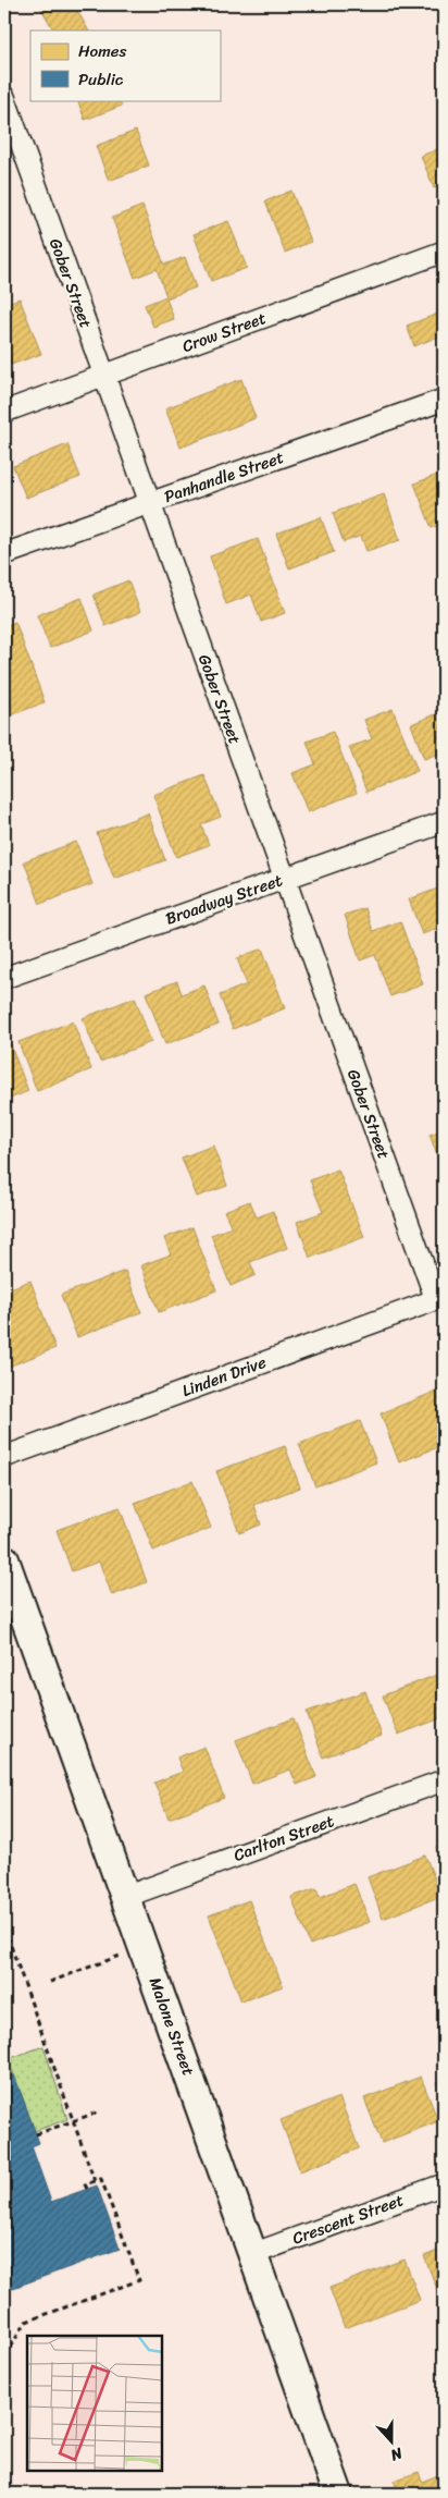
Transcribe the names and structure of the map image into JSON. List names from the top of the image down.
{
  "streets": {
    "street": [
      "Gober Street",
      "Crow Street",
      "Panhandle Street",
      "Broadway Street",
      "Linden Drive",
      "Carlton Street",
      "Malone Street",
      "Crescent Street"
    ]
  },
  "crossings": [
    ["Gober Street", "Crow Street"],
    ["Gober Street", "Panhandle Street"],
    ["Gober Street", "Broadway Street"],
    ["Gober Street", "Linden Drive"],
    ["Carlton Street", "Malone Street"],
    ["Malone Street", "Crescent Street"]
  ],
  "legend": ["Homes", "Public"],
  "north": "bottom"
}
